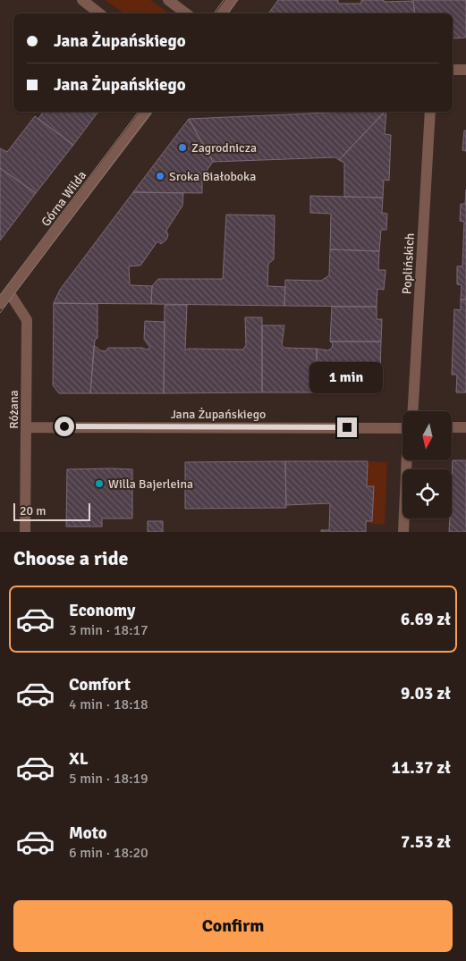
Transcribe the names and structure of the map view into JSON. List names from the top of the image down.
{
  "streets": {
    "street": [
      "Górna Wilda",
      "Poplińskich",
      "Różana",
      "Jana Żupańskiego"
    ]
  },
  "crossings": [
    ["Górna Wilda", "Różana"],
    ["Różana", "Jana Żupańskiego"]
  ],
  "places": ["Zagrodnicza", "Sroka Białoboka", "Willa Bajerleina"],
  "scale_bar": "20 m",
  "north": "bottom",
  "page": {
    "banner": ["Jana Żupańskiego", "Jana Żupańskiego"],
    "bubble": "1 min",
    "scale": "20 m",
    "heading": "Choose a ride",
    "list": [
      {
        "name": "Economy",
        "note": "3 min · 18:17",
        "value": "6.69 zł"
      },
      {
        "name": "Comfort",
        "note": "4 min · 18:18",
        "value": "9.03 zł"
      },
      {
        "name": "XL",
        "note": "5 min · 18:19",
        "value": "11.37 zł"
      },
      {
        "name": "Moto",
        "note": "6 min · 18:20",
        "value": "7.53 zł"
      }
    ],
    "buttons": "Confirm"
  }
}
